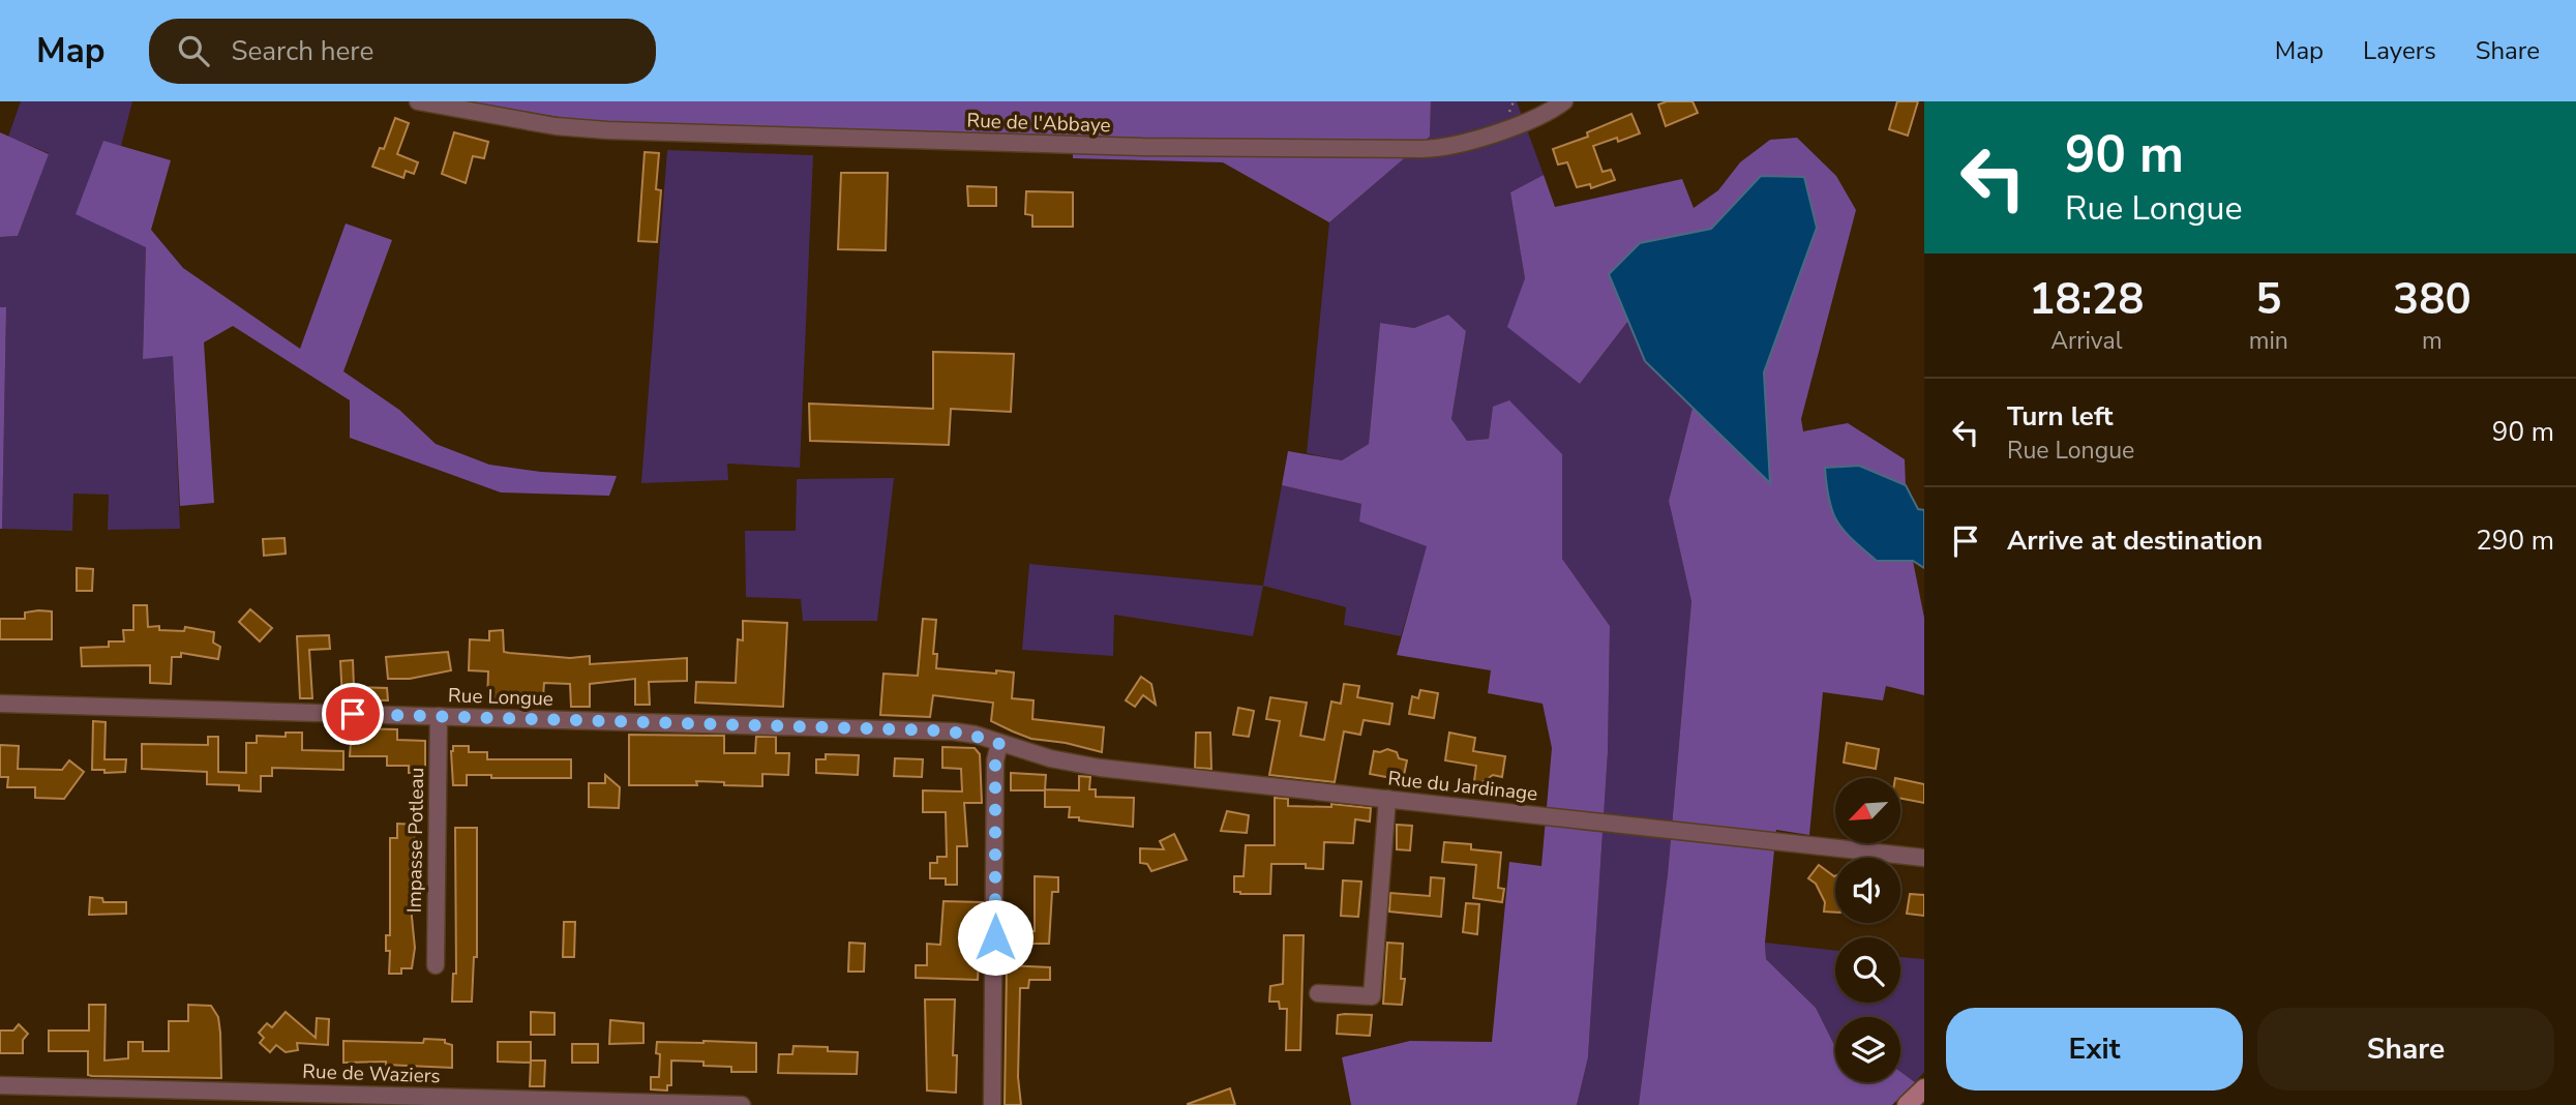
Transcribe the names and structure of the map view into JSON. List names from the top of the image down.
{
  "streets": {
    "street": [
      "Rue de l'Abbaye",
      "Rue Longue",
      "Rue du Jardinage",
      "Impasse Potleau",
      "Rue de Waziers"
    ]
  },
  "crossings": [
    ["Rue Longue", "Rue du Jardinage"],
    ["Rue Longue", "Impasse Potleau"]
  ],
  "north": "bottom left",
  "page": {
    "header": "Map",
    "search": "Search here",
    "nav": ["Map", "Layers", "Share"],
    "turn": ["90 m", "Rue Longue"],
    "eta": [
      "18:28",
      "Arrival",
      "5",
      "min",
      "380",
      "m"
    ],
    "list": [
      {
        "name": "Turn left",
        "note": "Rue Longue",
        "value": "90 m"
      },
      {
        "name": "Arrive at destination",
        "value": "290 m"
      }
    ],
    "buttons": ["Exit", "Share"]
  }
}
